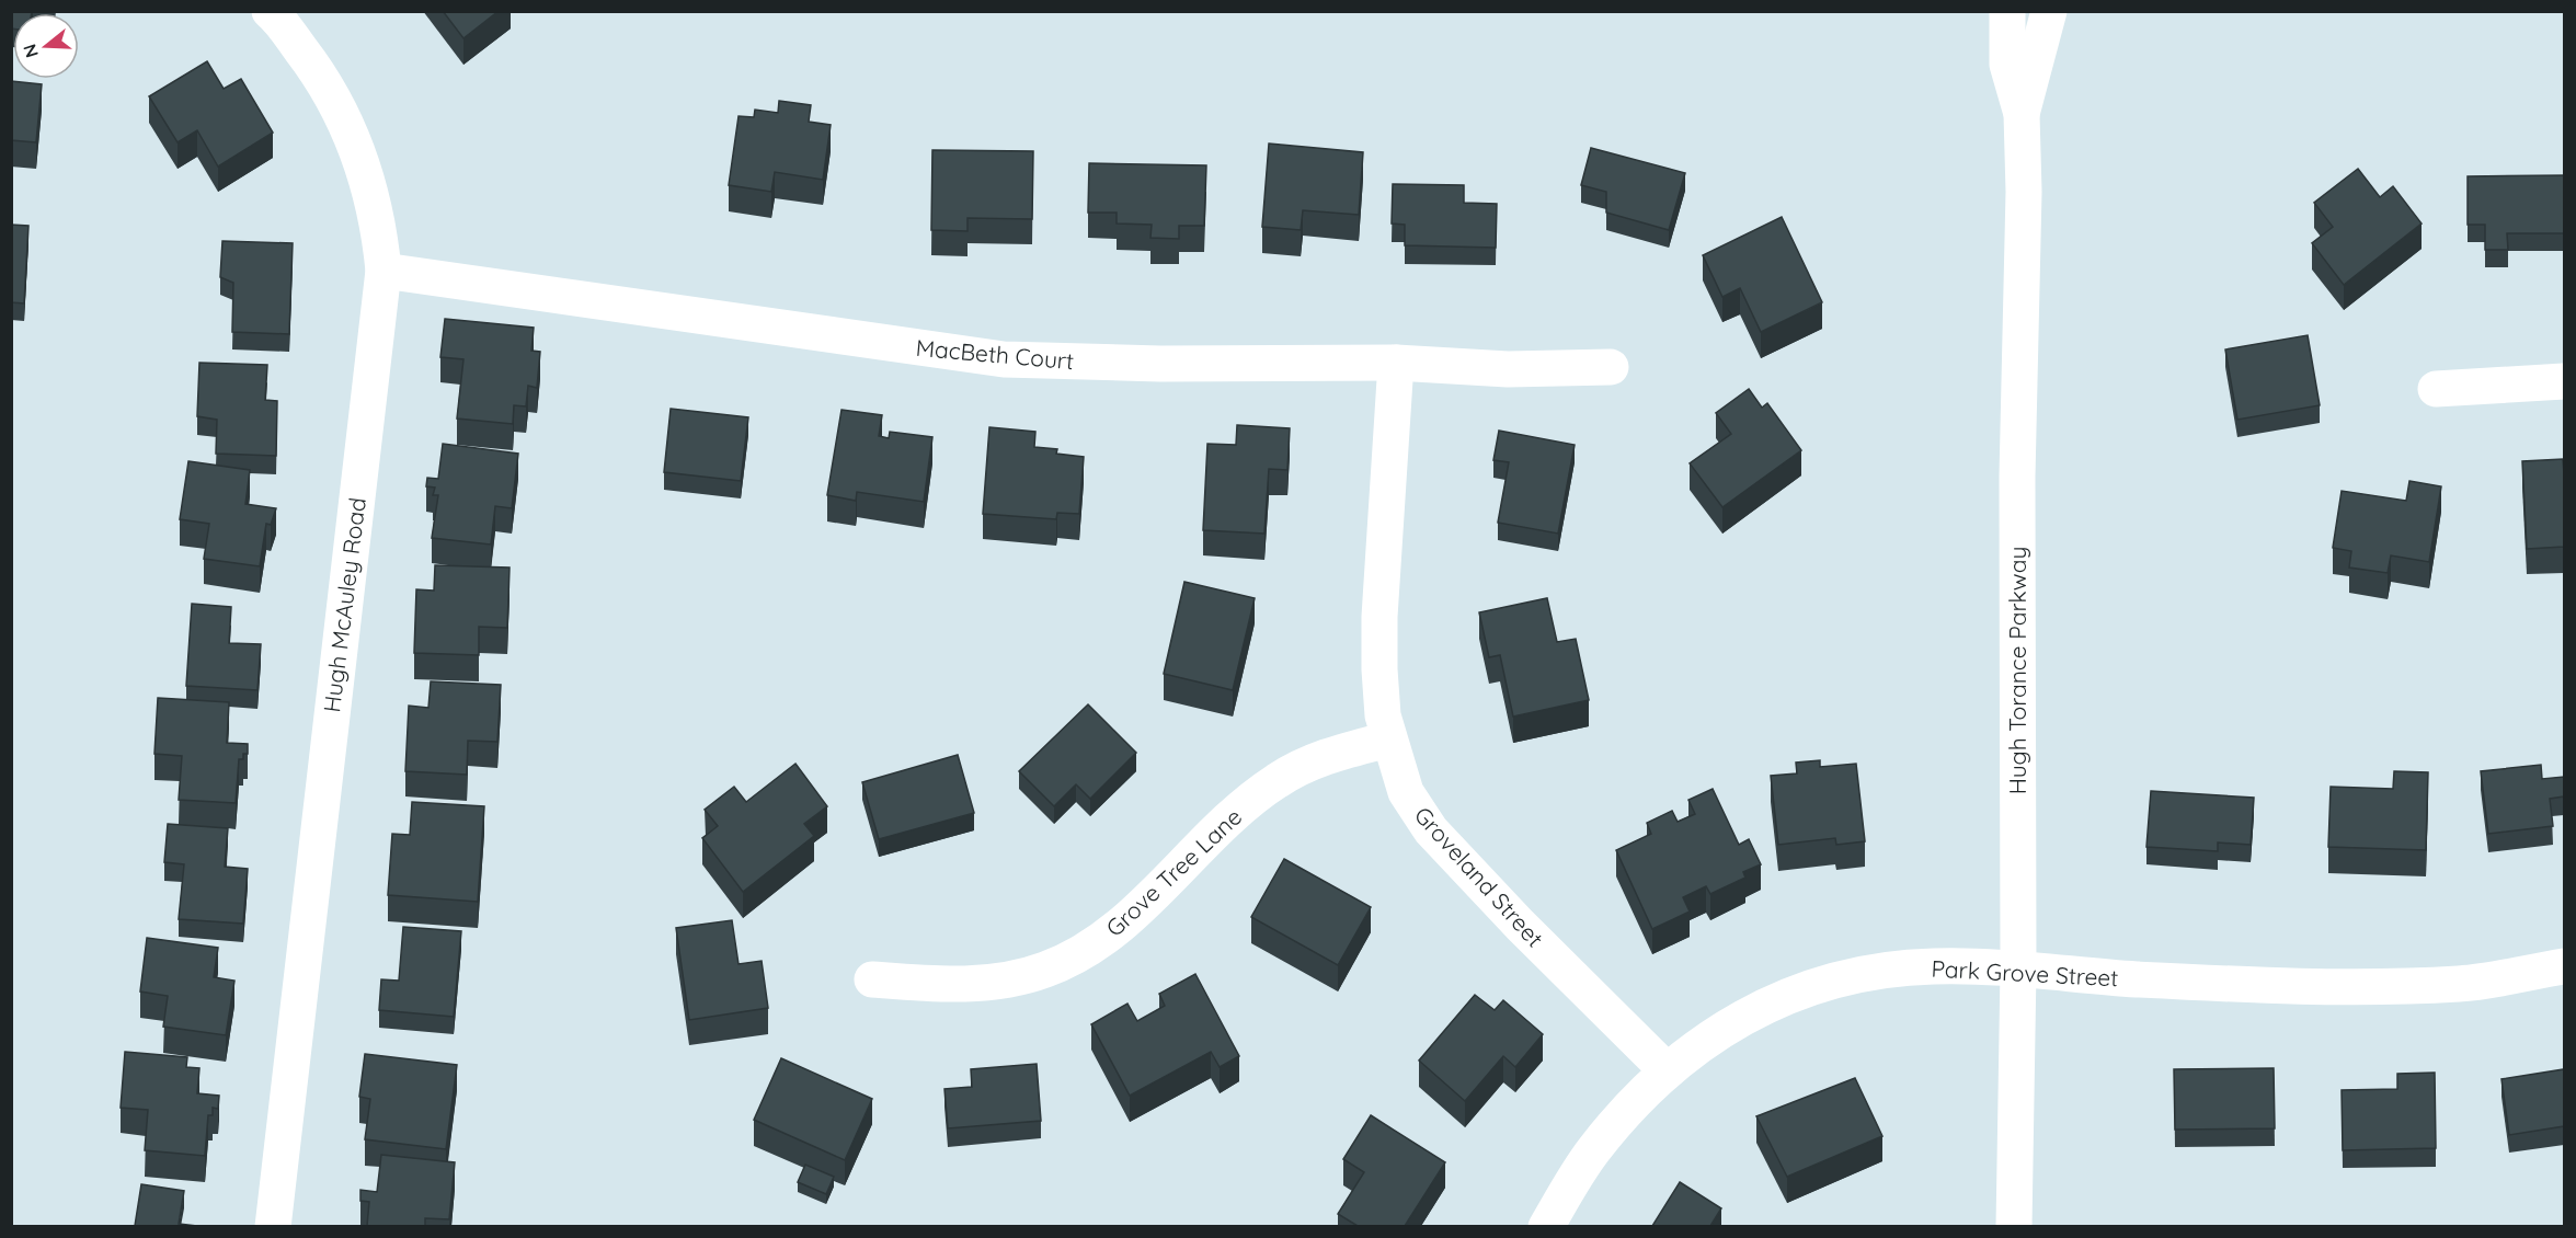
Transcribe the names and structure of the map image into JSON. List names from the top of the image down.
{
  "streets": {
    "street": [
      "MacBeth Court",
      "Hugh McAuley Road",
      "Hugh Torance Parkway",
      "Grove Tree Lane",
      "Groveland Street",
      "Park Grove Street"
    ]
  },
  "crossings": [
    ["MacBeth Court", "Hugh McAuley Road"],
    ["MacBeth Court", "Groveland Street"],
    ["Hugh Torance Parkway", "Park Grove Street"],
    ["Grove Tree Lane", "Groveland Street"],
    ["Groveland Street", "Park Grove Street"]
  ],
  "north": "left"
}
